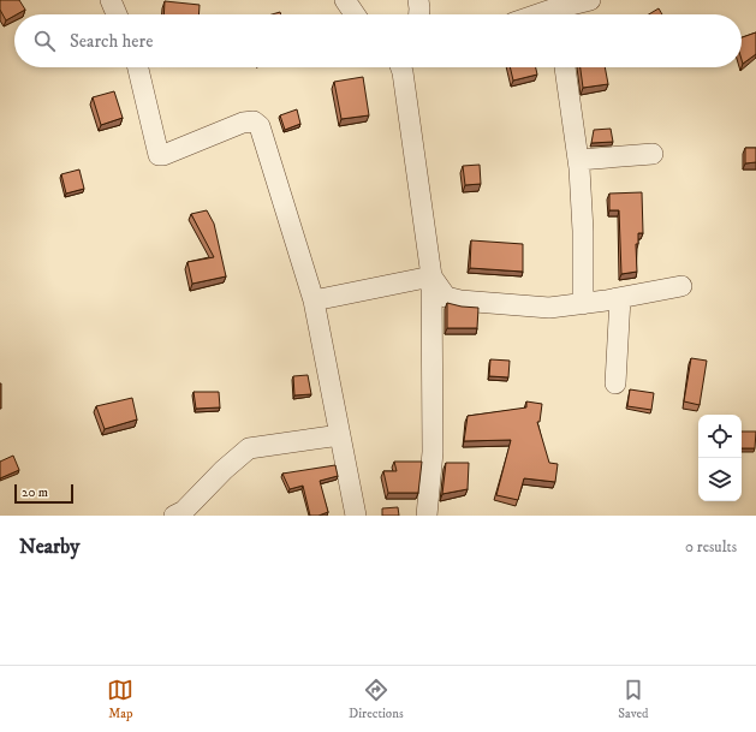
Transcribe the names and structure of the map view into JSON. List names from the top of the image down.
{
  "scale_bar": "20 m",
  "page": {
    "search": "Search here",
    "scale": "20 m",
    "heading": ["Nearby", "0 results"],
    "nav": ["Map", "Directions", "Saved"]
  }
}
